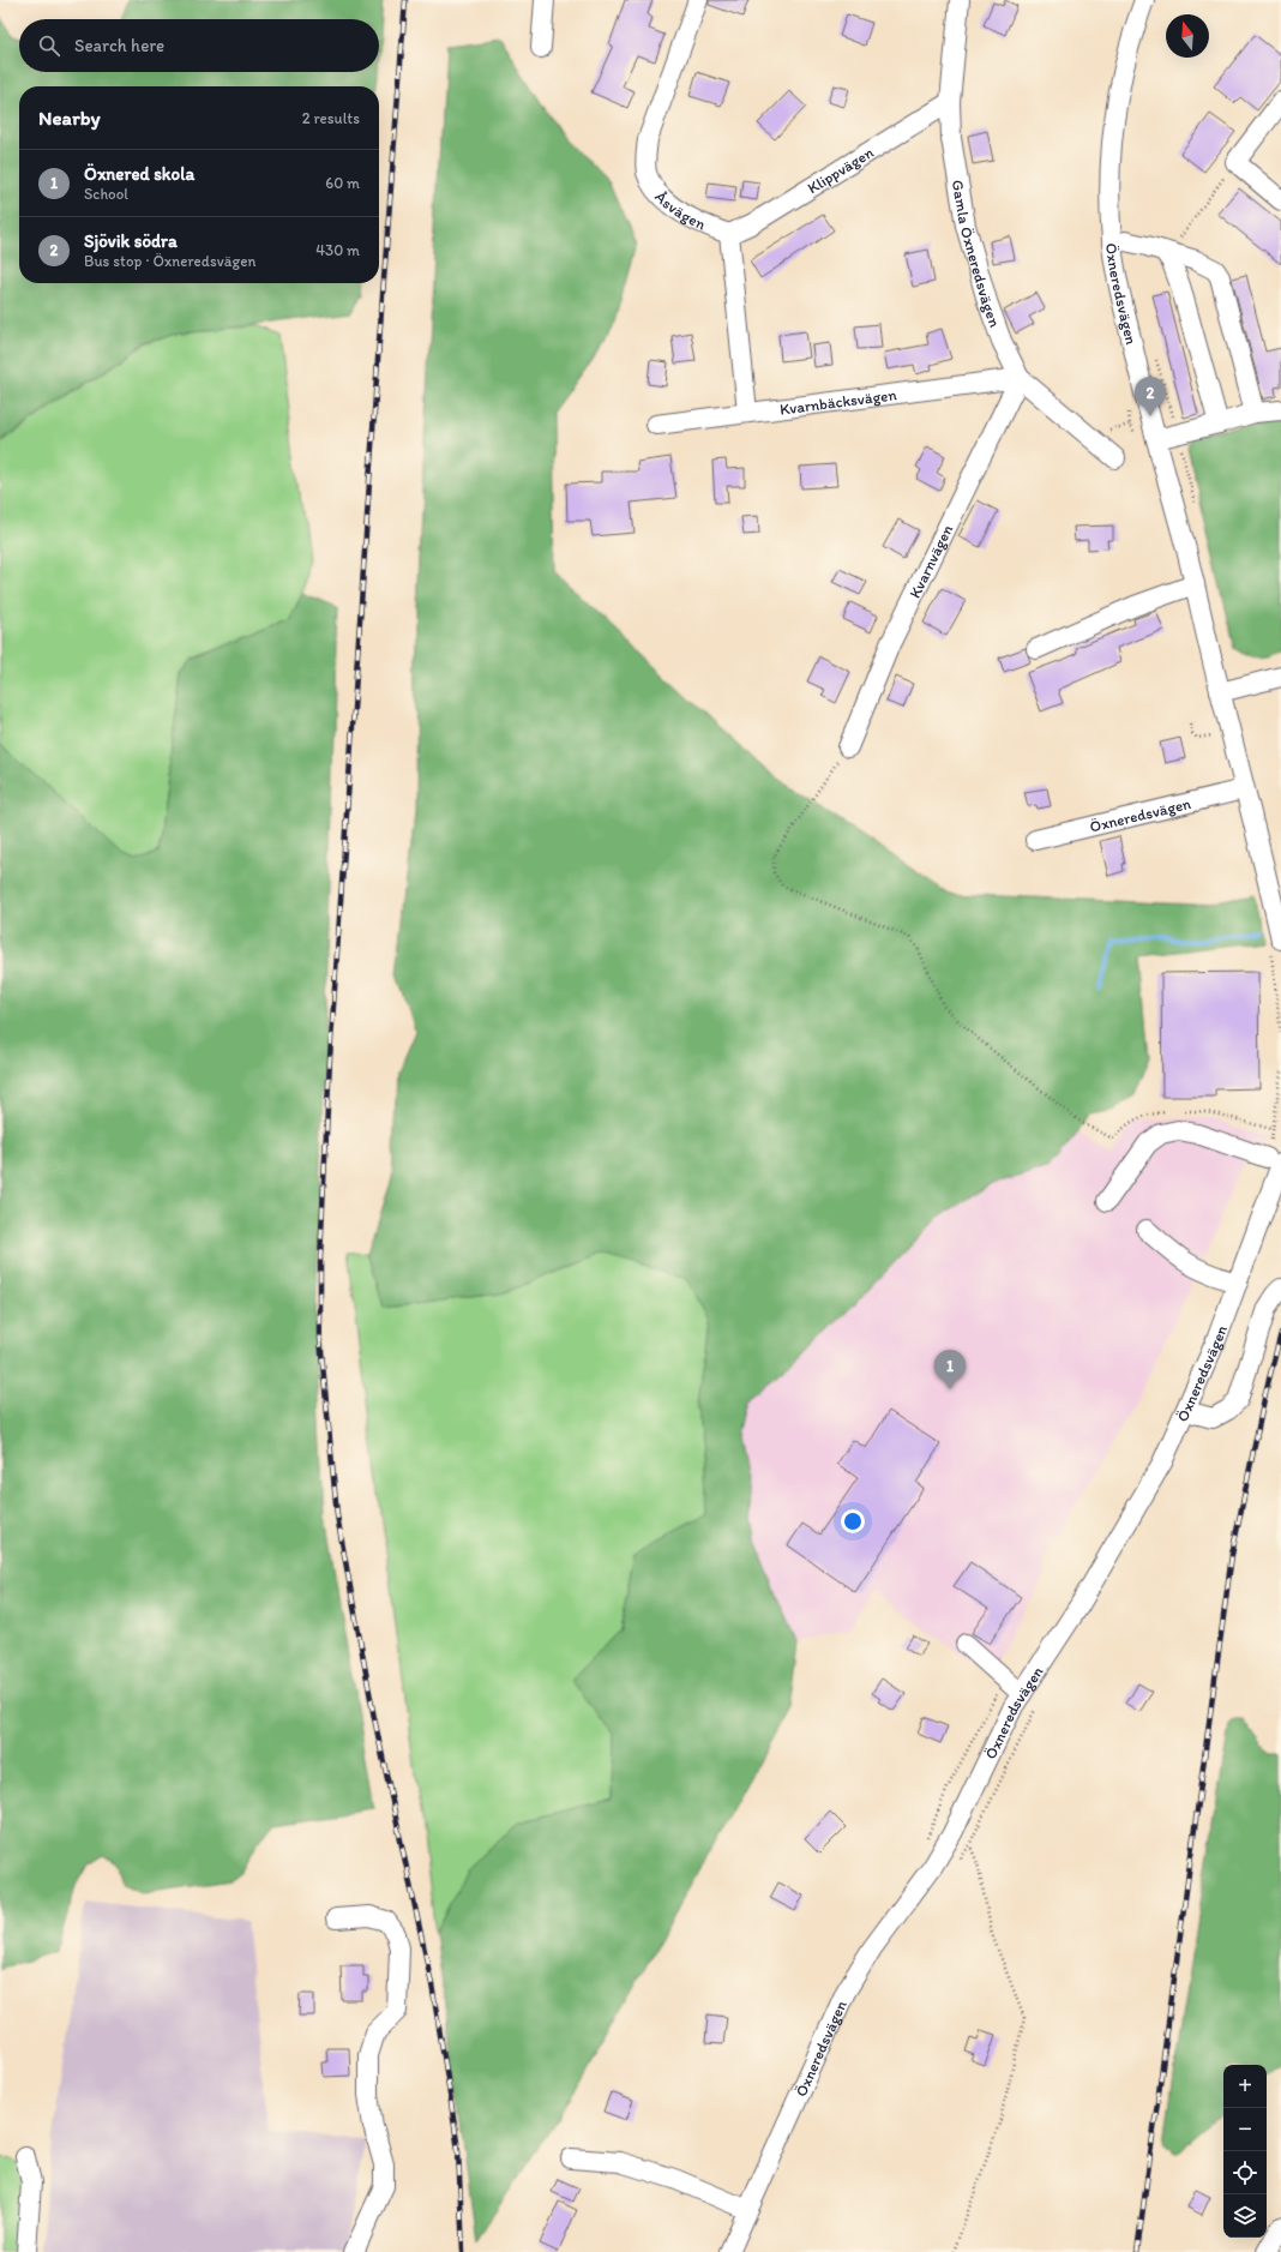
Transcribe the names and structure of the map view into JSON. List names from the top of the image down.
{
  "streets": {
    "street": [
      "Klippvägen",
      "Åsvägen",
      "Gamla Öxneredsvägen",
      "Öxneredsvägen",
      "Kvarnbäcksvägen",
      "Kvarnvägen"
    ]
  },
  "crossings": [
    ["Klippvägen", "Åsvägen"],
    ["Klippvägen", "Gamla Öxneredsvägen"],
    ["Gamla Öxneredsvägen", "Kvarnbäcksvägen"],
    ["Gamla Öxneredsvägen", "Kvarnvägen"],
    ["Kvarnbäcksvägen", "Kvarnvägen"]
  ],
  "north": "top",
  "page": {
    "search": "Search here",
    "heading": ["Nearby", "2 results"],
    "list": [
      {
        "mark": "1",
        "name": "Öxnered skola",
        "note": "School",
        "value": "60 m"
      },
      {
        "mark": "2",
        "name": "Sjövik södra",
        "note": "Bus stop · Öxneredsvägen",
        "value": "430 m"
      }
    ],
    "pins": ["2", "1"],
    "map_buttons": ["+", "−"]
  }
}
